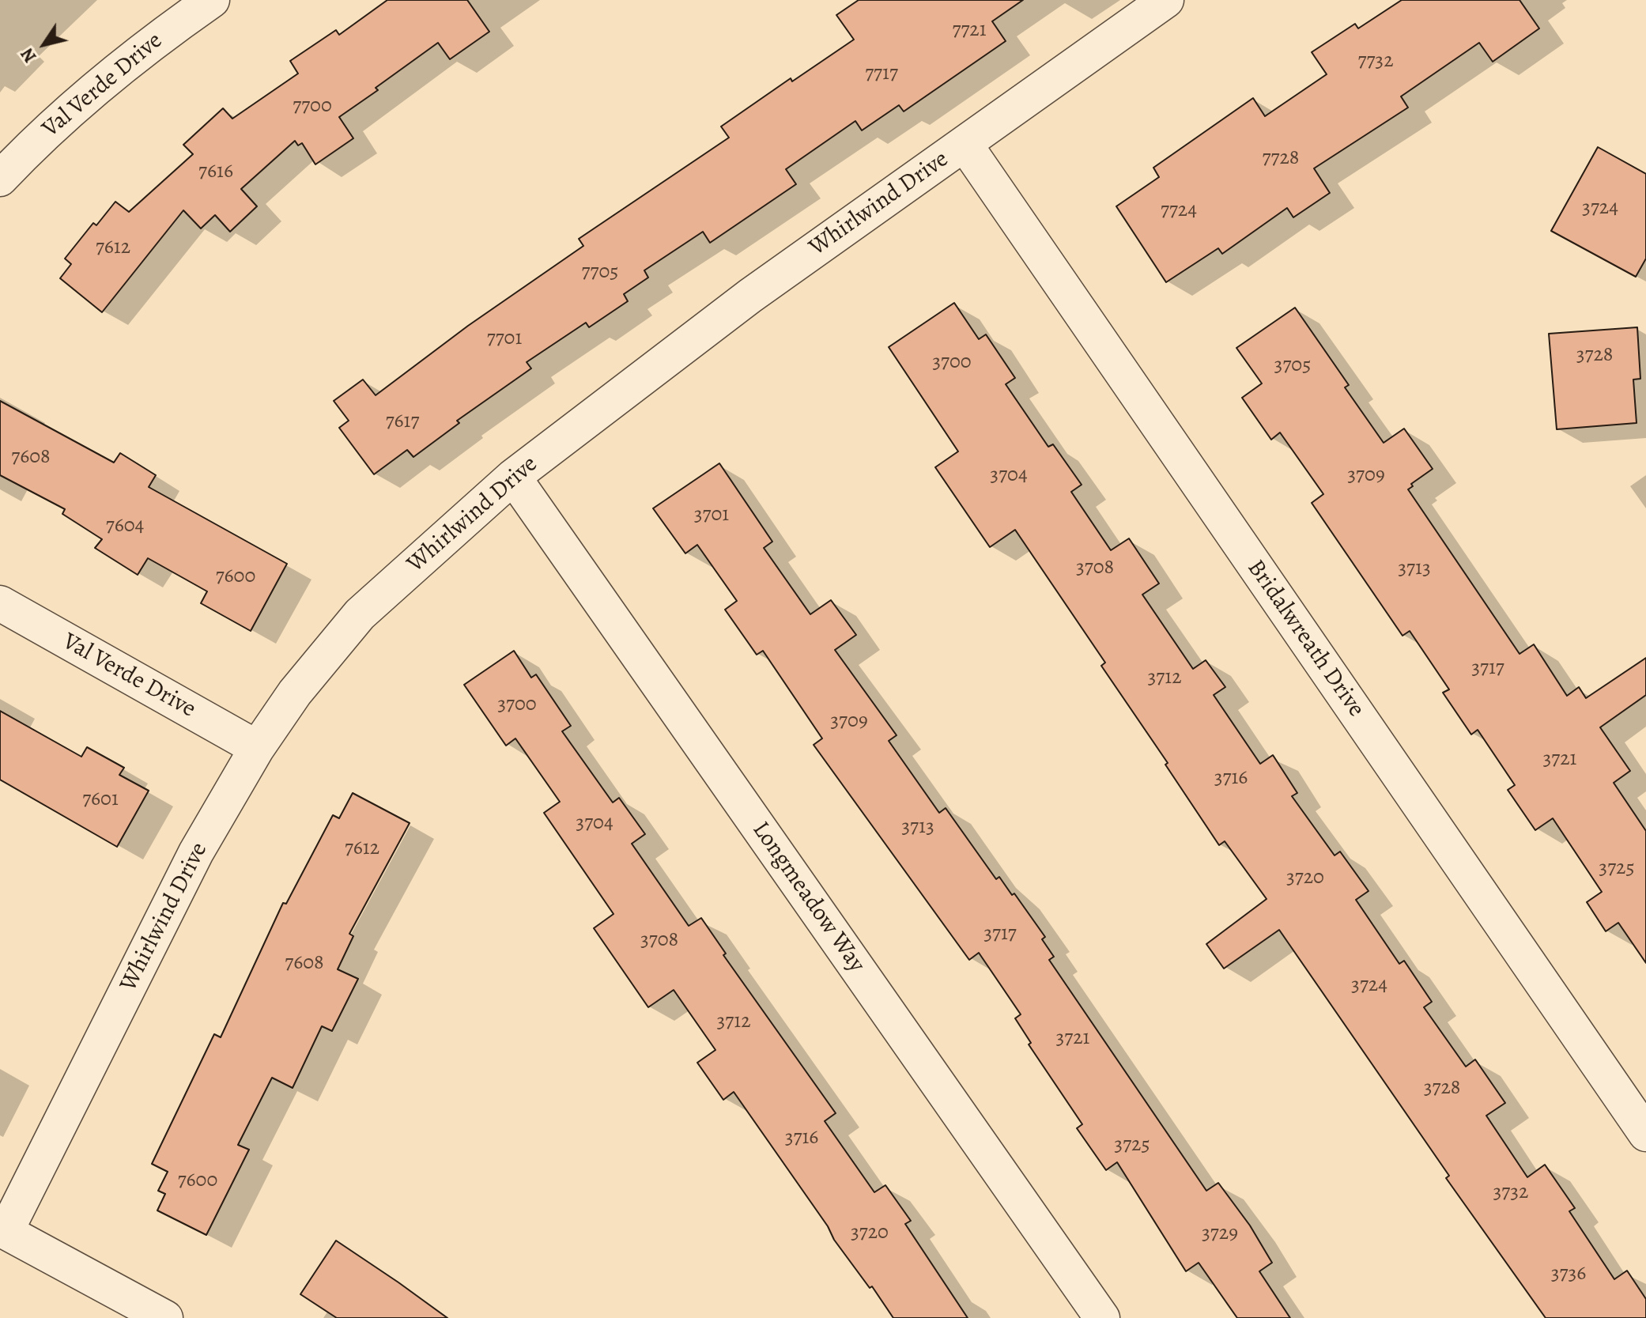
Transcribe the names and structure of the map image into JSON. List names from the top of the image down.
{
  "streets": {
    "street": [
      "Val Verde Drive",
      "Whirlwind Drive",
      "Bridalwreath Drive",
      "Longmeadow Way"
    ]
  },
  "crossings": [
    ["Val Verde Drive", "Whirlwind Drive"],
    ["Whirlwind Drive", "Bridalwreath Drive"],
    ["Whirlwind Drive", "Longmeadow Way"]
  ],
  "house_numbers": [
    "7721",
    "7732",
    "7717",
    "7700",
    "7728",
    "7616",
    "3724",
    "7724",
    "7612",
    "7705",
    "7701",
    "3728",
    "3700",
    "3705",
    "7617",
    "7608",
    "3704",
    "3709",
    "3701",
    "7604",
    "3708",
    "3713",
    "7600",
    "3717",
    "3712",
    "3700",
    "3709",
    "3721",
    "3716",
    "7601",
    "3704",
    "3713",
    "7612",
    "3725",
    "3720",
    "3717",
    "3708",
    "7608",
    "3724",
    "3712",
    "3721",
    "3728",
    "3716",
    "3725",
    "7600",
    "3732",
    "3720",
    "3729",
    "3736"
  ],
  "north": "bottom left"
}
